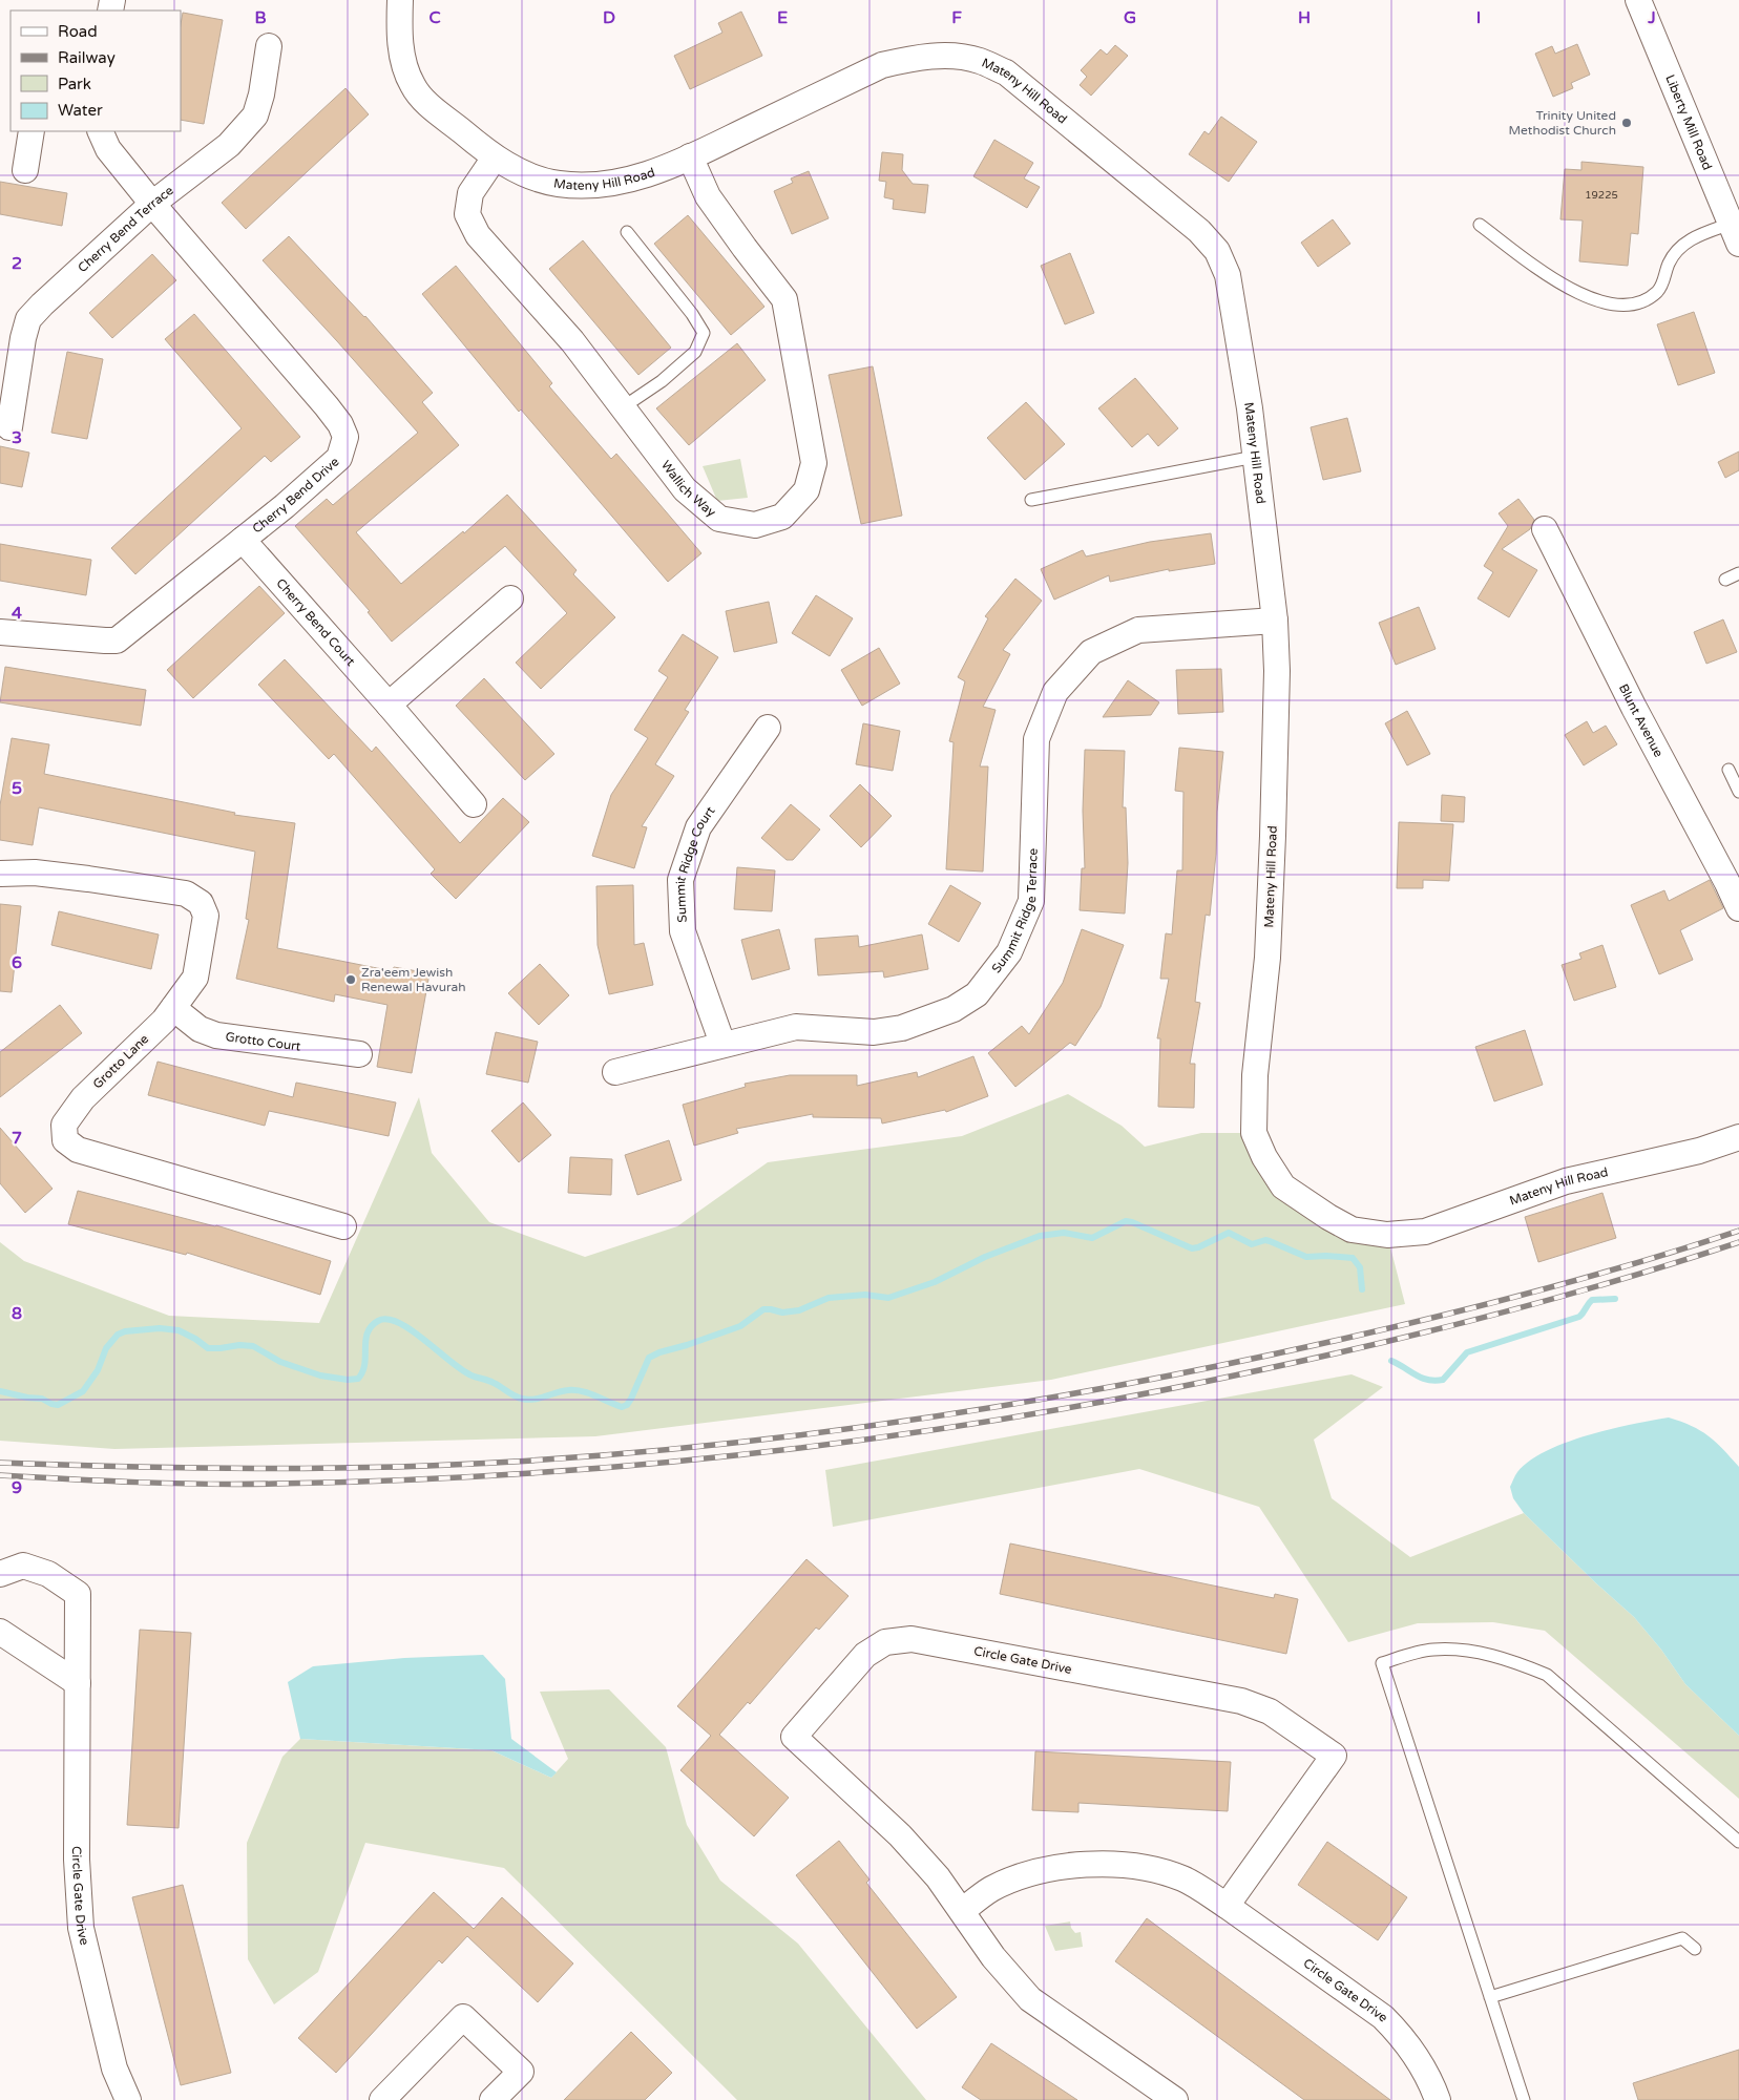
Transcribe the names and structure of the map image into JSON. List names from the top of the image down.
{
  "streets": {
    "street": [
      "Mateny Hill Road",
      "Liberty Mill Road",
      "Cherry Bend Terrace",
      "Wallich Way",
      "Cherry Bend Drive",
      "Cherry Bend Court",
      "Blunt Avenue",
      "Summit Ridge Court",
      "Summit Ridge Terrace",
      "Grotto Court",
      "Grotto Lane",
      "Circle Gate Drive"
    ]
  },
  "crossings": [
    ["Mateny Hill Road", "Wallich Way"],
    ["Mateny Hill Road", "Summit Ridge Terrace"],
    ["Cherry Bend Terrace", "Cherry Bend Drive"],
    ["Cherry Bend Drive", "Cherry Bend Court"],
    ["Summit Ridge Court", "Summit Ridge Terrace"],
    ["Grotto Court", "Grotto Lane"]
  ],
  "places": ["Trinity United Methodist Church", "Zra'eem Jewish Renewal Havurah"],
  "house_numbers": ["19225"],
  "legend": [
    "Road",
    "Railway",
    "Park",
    "Water"
  ],
  "grid": {
    "columns": [
      "B",
      "C",
      "D",
      "E",
      "F",
      "G",
      "H",
      "I",
      "J"
    ],
    "rows": [
      "2",
      "3",
      "4",
      "5",
      "6",
      "7",
      "8",
      "9"
    ]
  }
}
